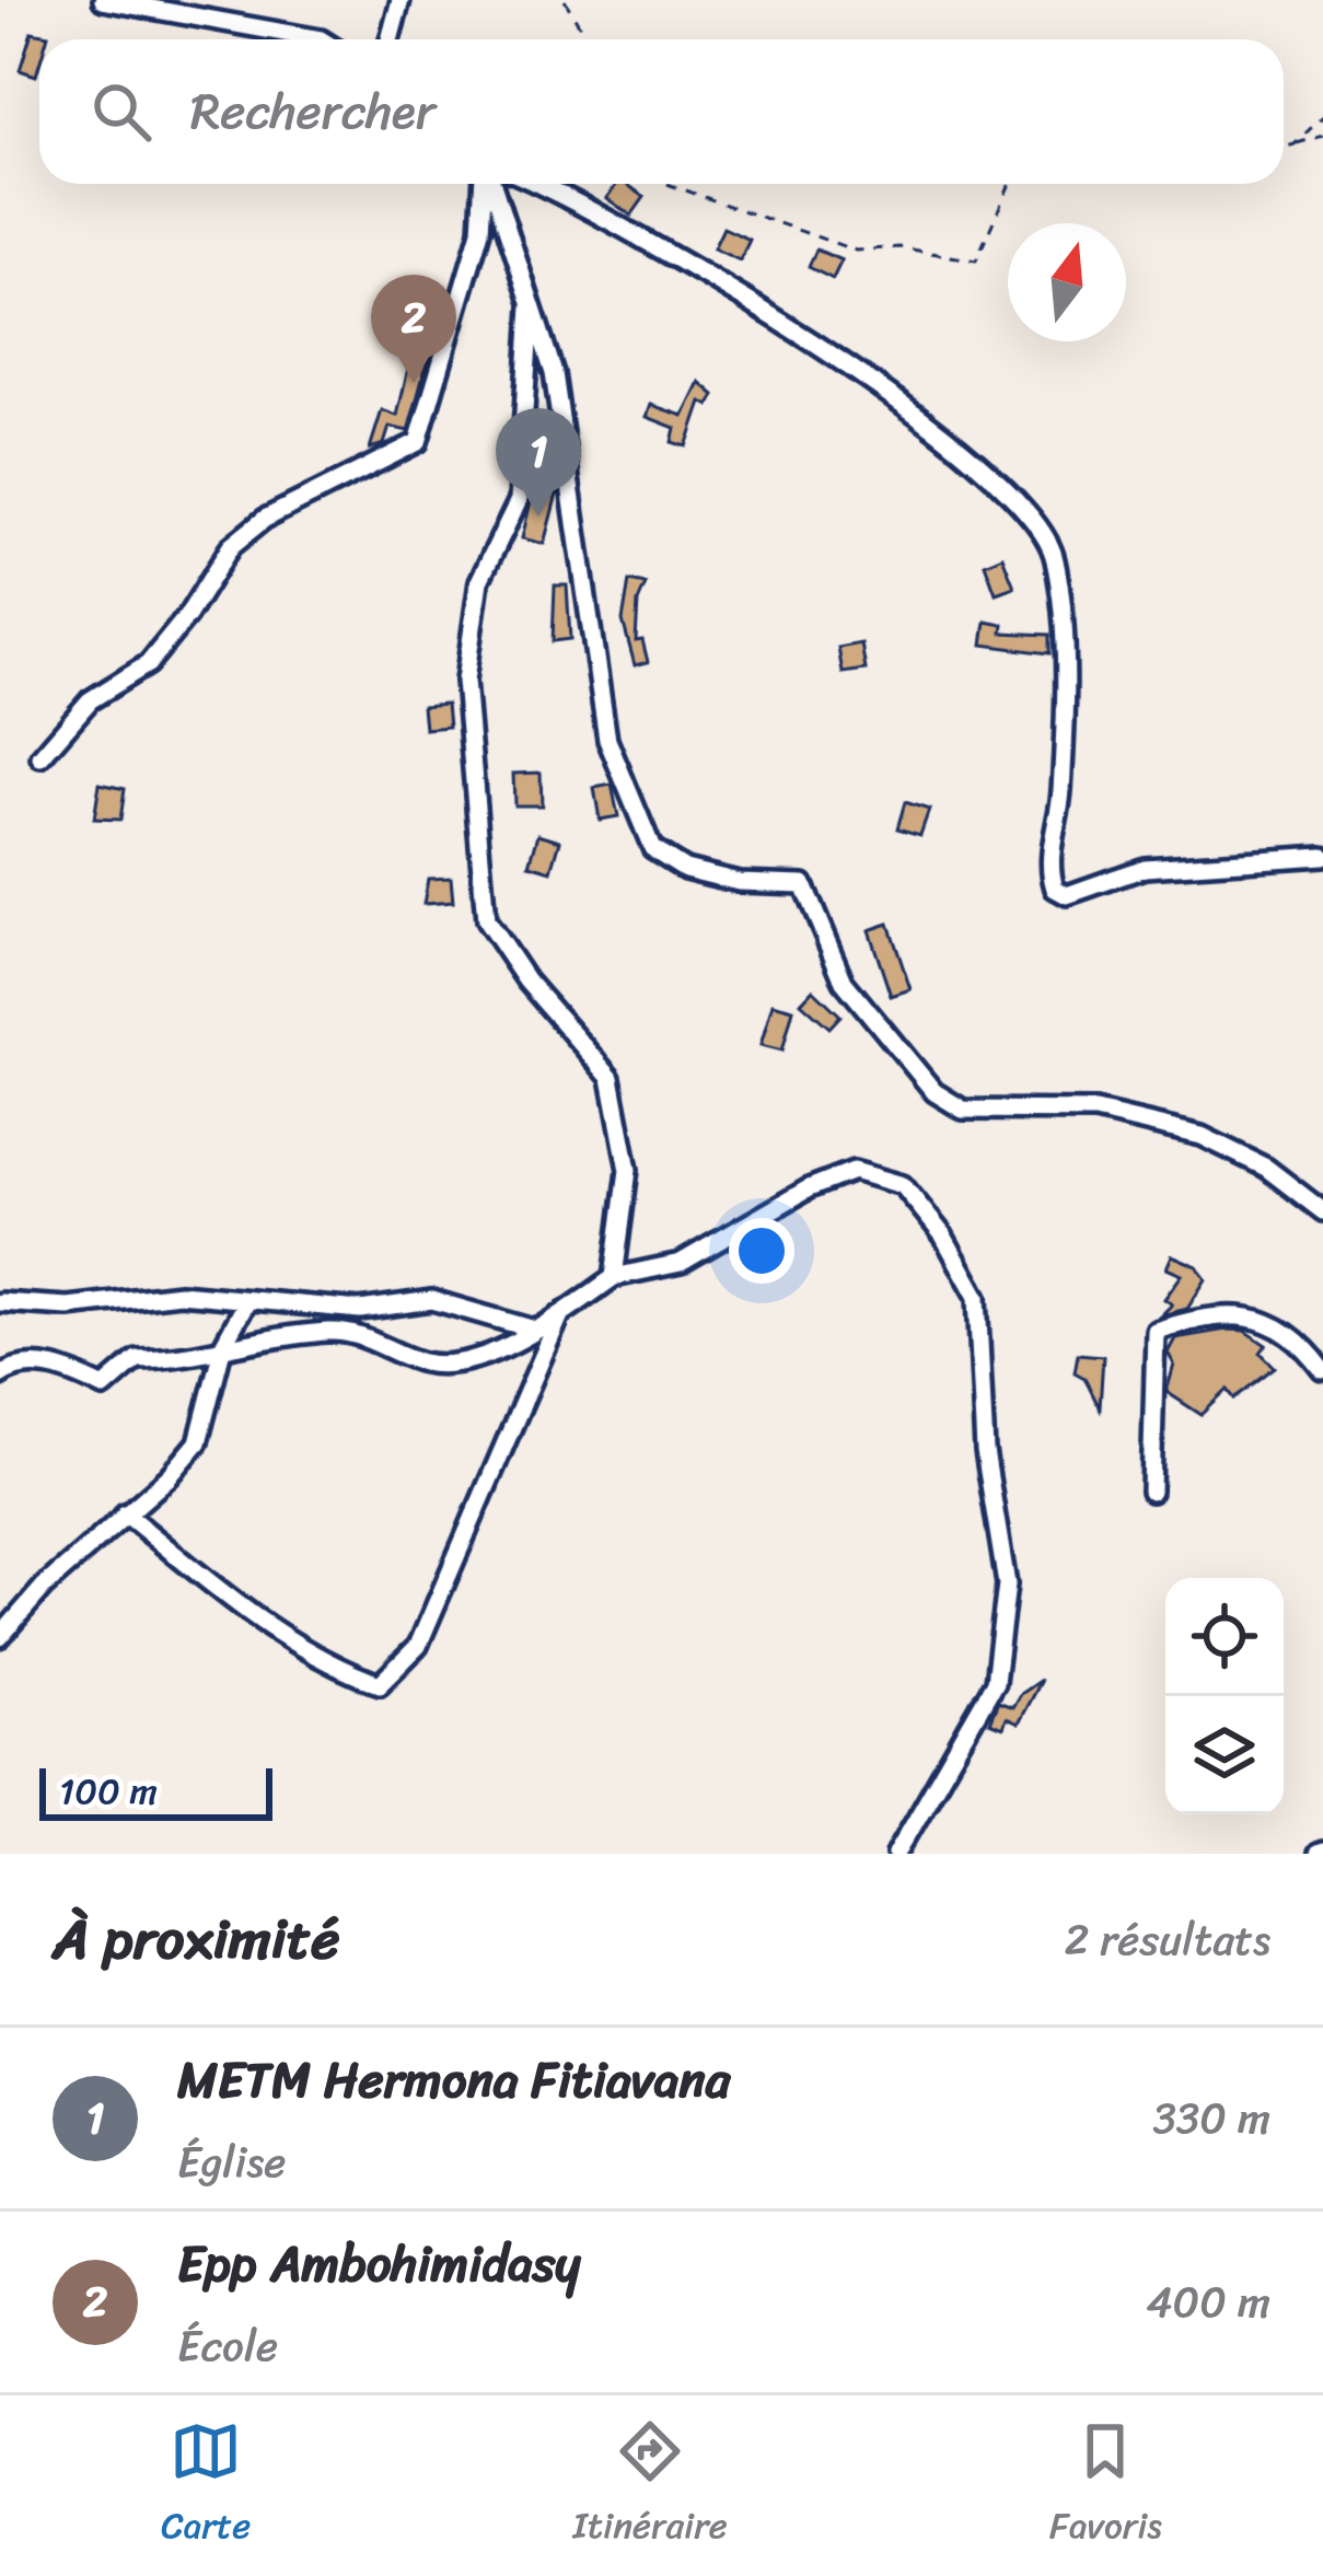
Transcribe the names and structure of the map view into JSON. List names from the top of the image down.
{
  "scale_bar": "100 m",
  "north": "top",
  "page": {
    "search": "Rechercher",
    "pins": ["2", "1"],
    "scale": "100 m",
    "heading": ["À proximité", "2 résultats"],
    "list": [
      {
        "mark": "1",
        "name": "METM Hermona Fitiavana",
        "note": "Église",
        "value": "330 m"
      },
      {
        "mark": "2",
        "name": "Epp Ambohimidasy",
        "note": "École",
        "value": "400 m"
      }
    ],
    "nav": ["Carte", "Itinéraire", "Favoris"]
  }
}
